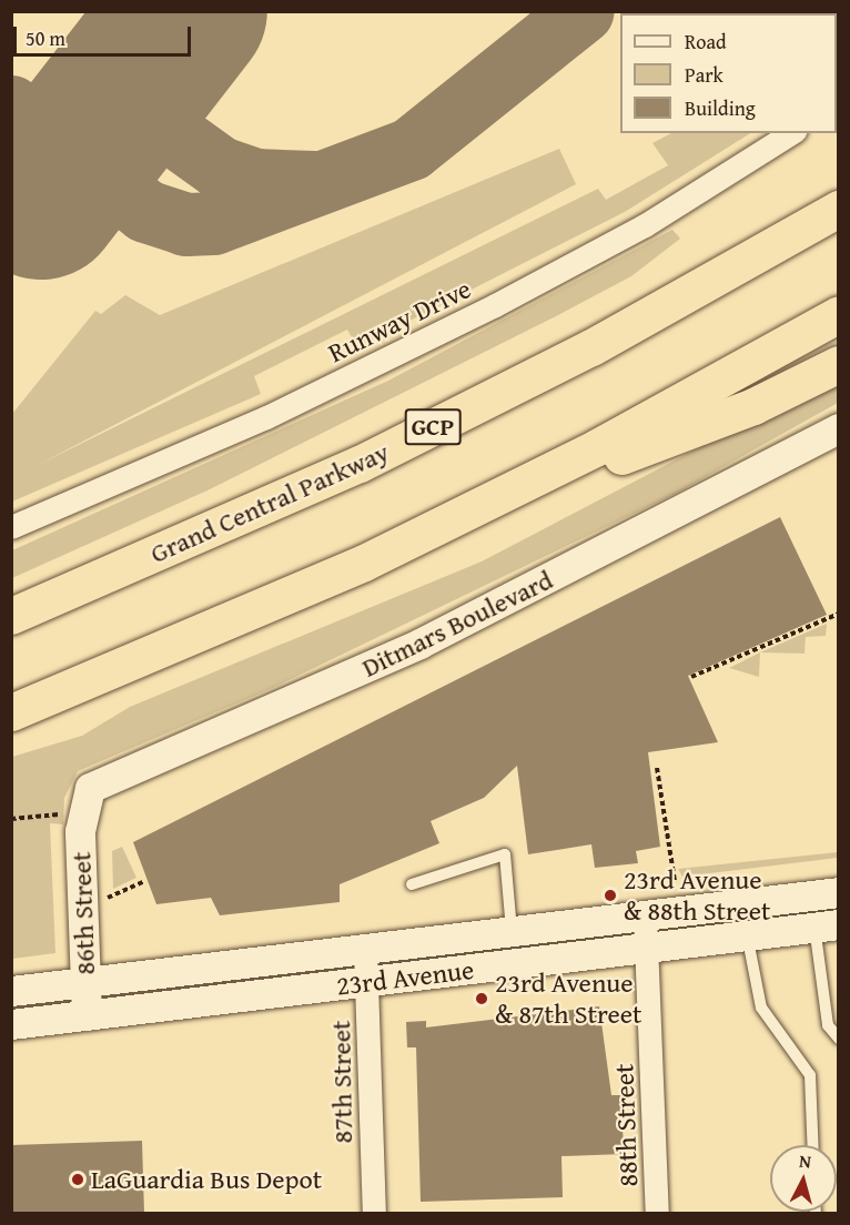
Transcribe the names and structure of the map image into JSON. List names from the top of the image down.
{
  "streets": {
    "highway": ["GCP", "Grand Central Parkway"],
    "street": [
      "Runway Drive",
      "Ditmars Boulevard",
      "86th Street",
      "23rd Avenue",
      "87th Street",
      "88th Street"
    ]
  },
  "crossings": [
    ["Ditmars Boulevard", "86th Street"],
    ["86th Street", "23rd Avenue"],
    ["23rd Avenue", "87th Street"],
    ["23rd Avenue", "88th Street"]
  ],
  "places": ["23rd Avenue & 88th Street", "23rd Avenue & 87th Street", "LaGuardia Bus Depot"],
  "legend": ["Road", "Park", "Building"],
  "scale_bar": "50 m",
  "north": "top"
}
